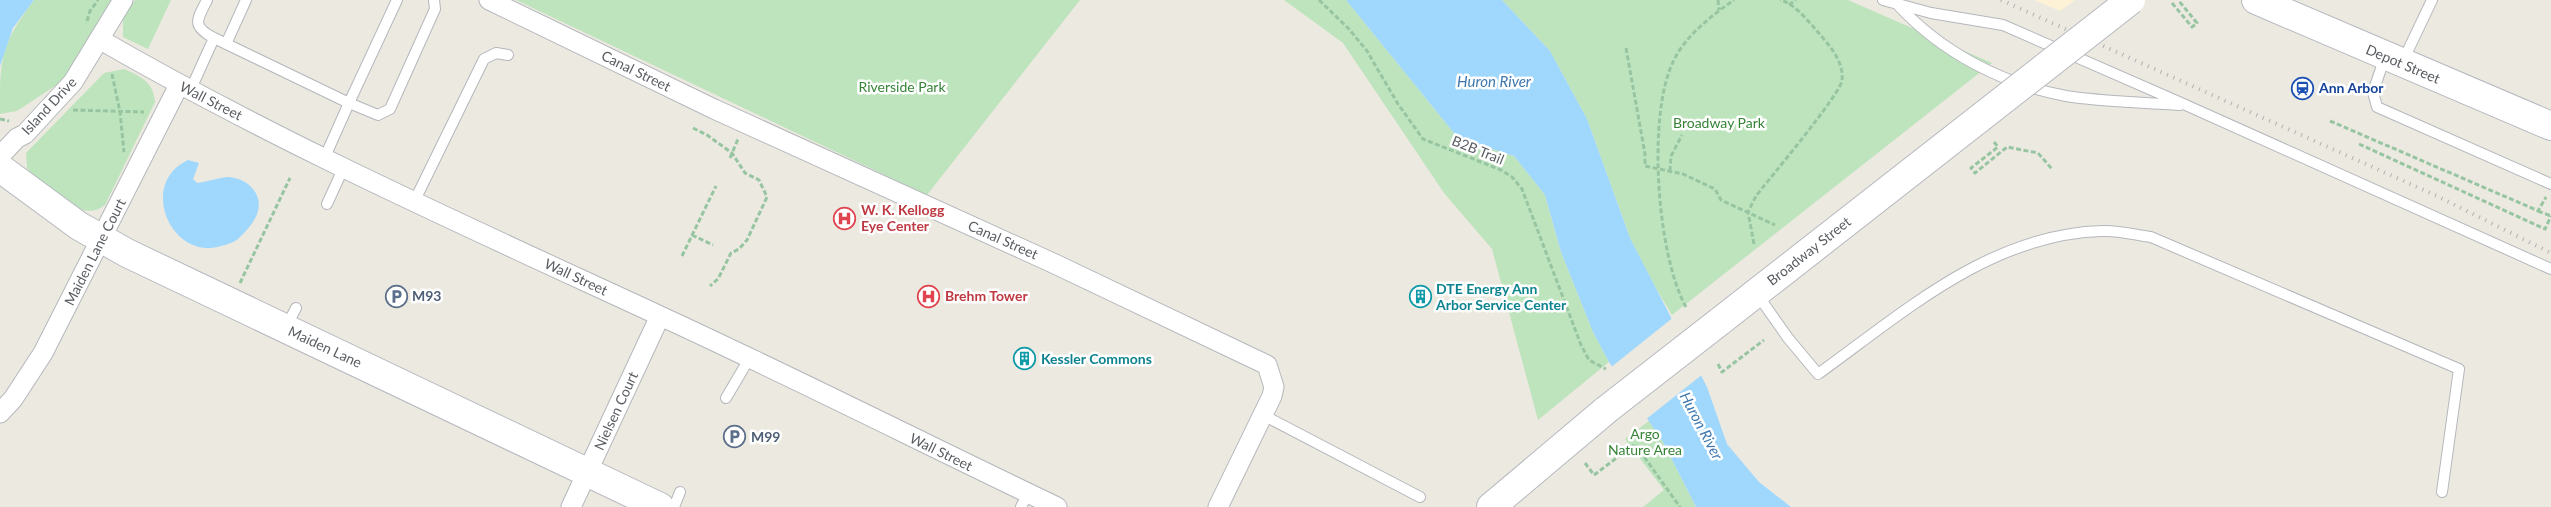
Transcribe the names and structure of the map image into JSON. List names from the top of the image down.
{
  "streets": {
    "main road": ["Depot Street", "Broadway Street", "Maiden Lane"],
    "street": [
      "Canal Street",
      "Wall Street",
      "Island Drive",
      "Maiden Lane Court",
      "Nielsen Court"
    ],
    "path": ["B2B Trail"]
  },
  "crossings": [
    ["Wall Street", "Island Drive"],
    ["Wall Street", "Maiden Lane Court"],
    ["Wall Street", "Nielsen Court"],
    ["Maiden Lane Court", "Maiden Lane"],
    ["Maiden Lane", "Nielsen Court"]
  ],
  "water": ["Huron River"],
  "parks": ["Riverside Park", "Broadway Park", "Argo Nature Area"],
  "places": {
    "station": ["Ann Arbor"],
    "hospital": ["W. K. Kellogg Eye Center", "Brehm Tower"],
    "parking": ["M93", "M99"],
    "building": ["DTE Energy Ann Arbor Service Center", "Kessler Commons"]
  }
}
